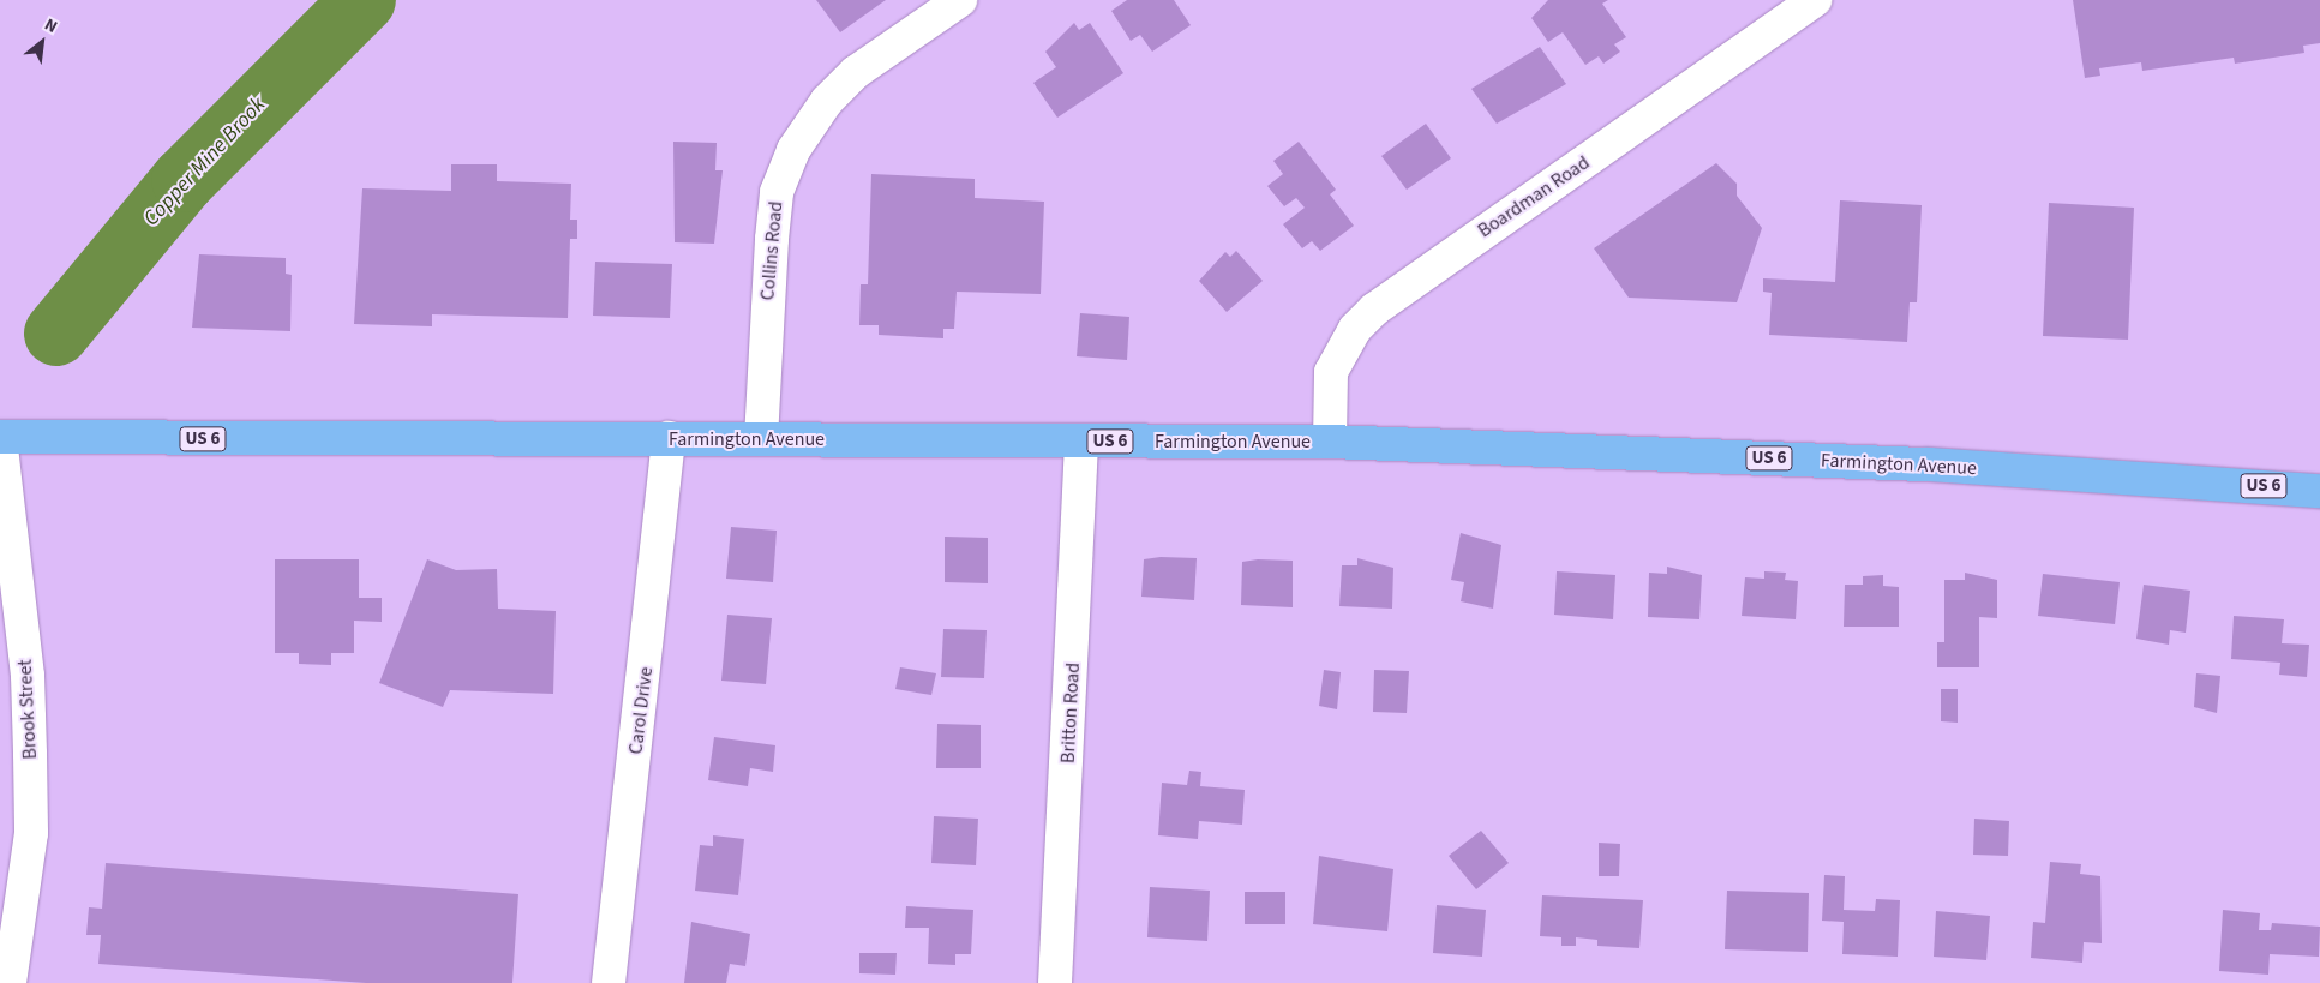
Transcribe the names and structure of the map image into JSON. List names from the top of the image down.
{
  "streets": {
    "highway": ["US 6", "Farmington Avenue"],
    "street": [
      "Boardman Road",
      "Collins Road",
      "Brook Street",
      "Carol Drive",
      "Britton Road"
    ]
  },
  "crossings": [
    ["Boardman Road", "Farmington Avenue"],
    ["Collins Road", "Farmington Avenue"],
    ["Farmington Avenue", "Brook Street"],
    ["Farmington Avenue", "Carol Drive"],
    ["Farmington Avenue", "Britton Road"]
  ],
  "water": ["Copper Mine Brook"],
  "north": "top right"
}
